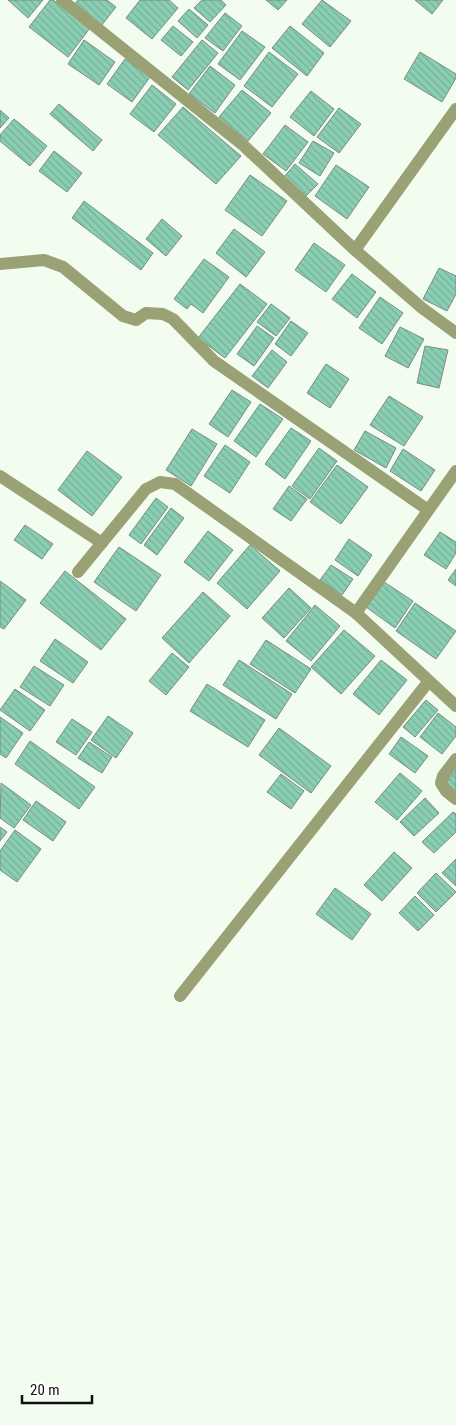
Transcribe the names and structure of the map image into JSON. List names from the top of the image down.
{
  "scale_bar": "20 m"
}
